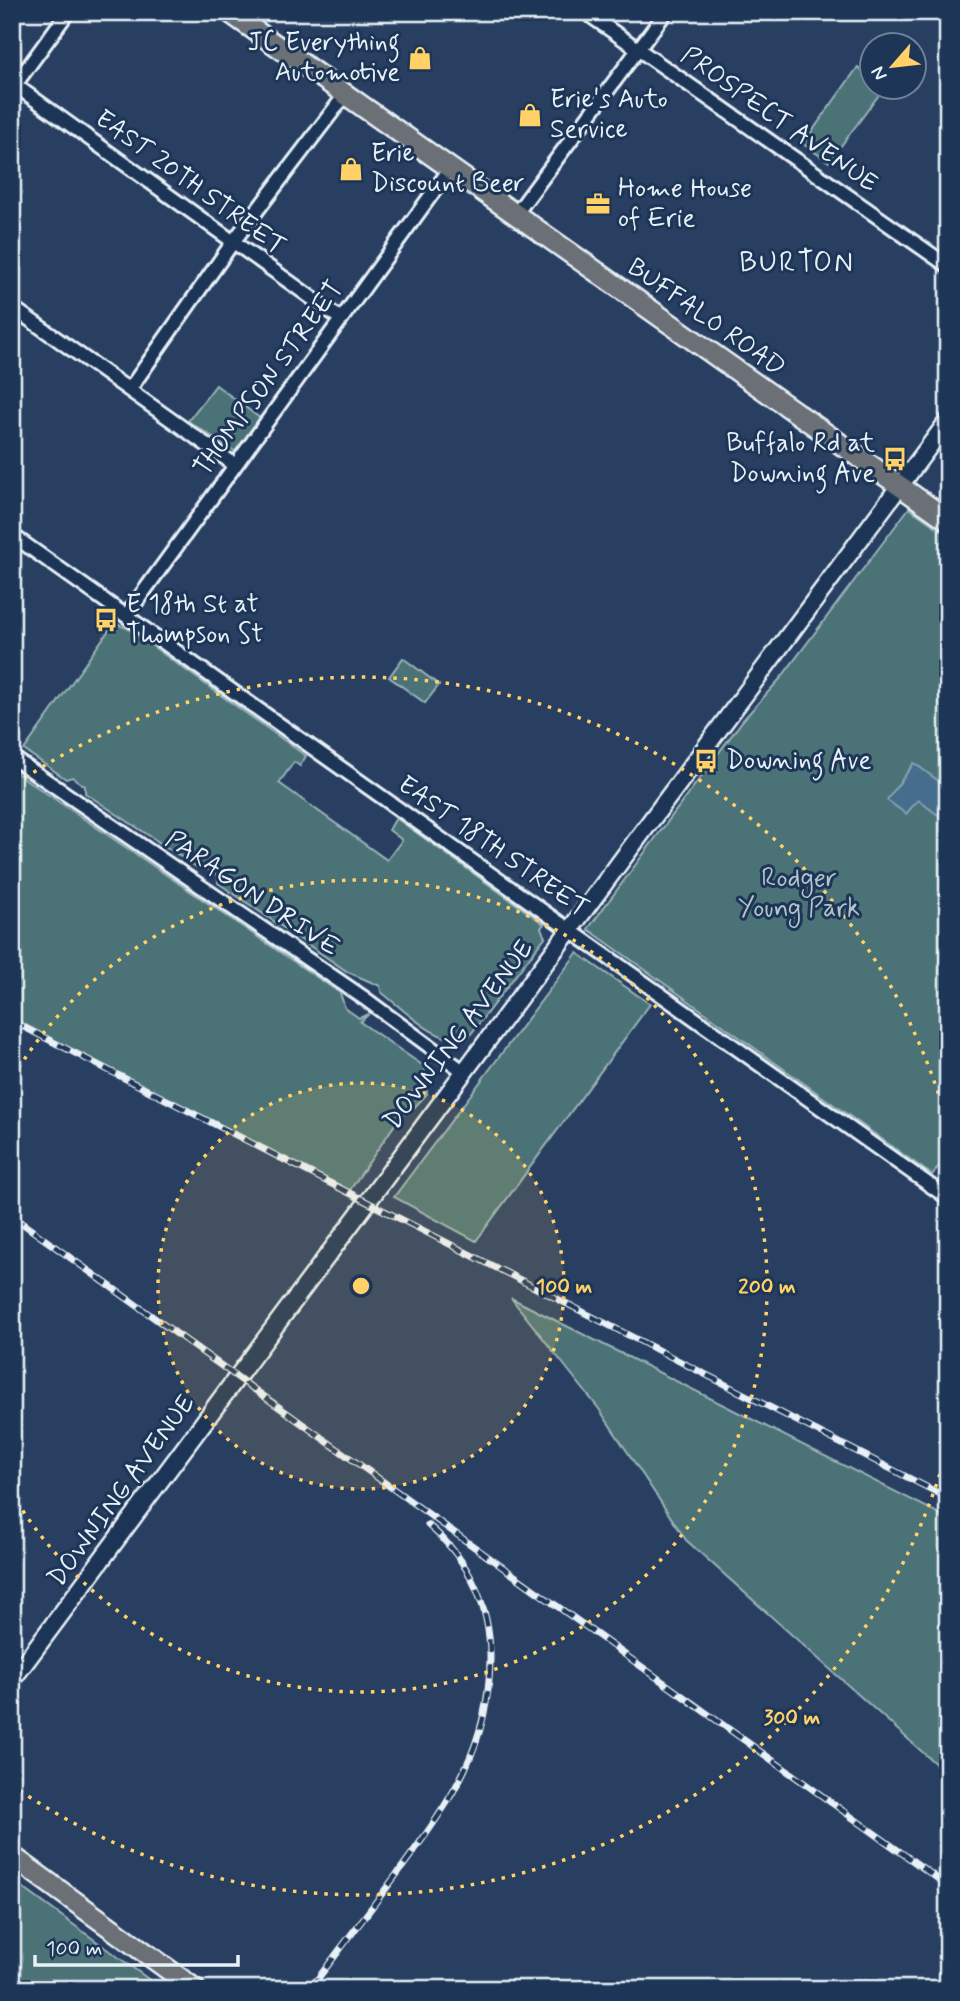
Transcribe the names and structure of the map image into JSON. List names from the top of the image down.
{
  "streets": {
    "main road": ["BUFFALO ROAD"],
    "street": [
      "PROSPECT AVENUE",
      "EAST 20TH STREET",
      "THOMPSON STREET",
      "EAST 18TH STREET",
      "PARAGON DRIVE",
      "DOWNING AVENUE"
    ]
  },
  "crossings": [
    ["EAST 20TH STREET", "THOMPSON STREET"],
    ["BUFFALO ROAD", "THOMPSON STREET"],
    ["BUFFALO ROAD", "DOWNING AVENUE"],
    ["THOMPSON STREET", "EAST 18TH STREET"],
    ["EAST 18TH STREET", "DOWNING AVENUE"],
    ["PARAGON DRIVE", "DOWNING AVENUE"]
  ],
  "districts": ["BURTON"],
  "parks": ["Rodger Young Park"],
  "places": {
    "shop": ["JC Everything Automotive", "Erie's Auto Service", "Erie Discount Beer"],
    "office": ["Home House of Erie"],
    "bus stop": ["Buffalo Rd at Downing Ave", "E 18th St at Thompson St", "Downing Ave"]
  },
  "scale_bar": "100 m",
  "north": "bottom left",
  "rings": ["100 m", "200 m", "300 m"]
}
